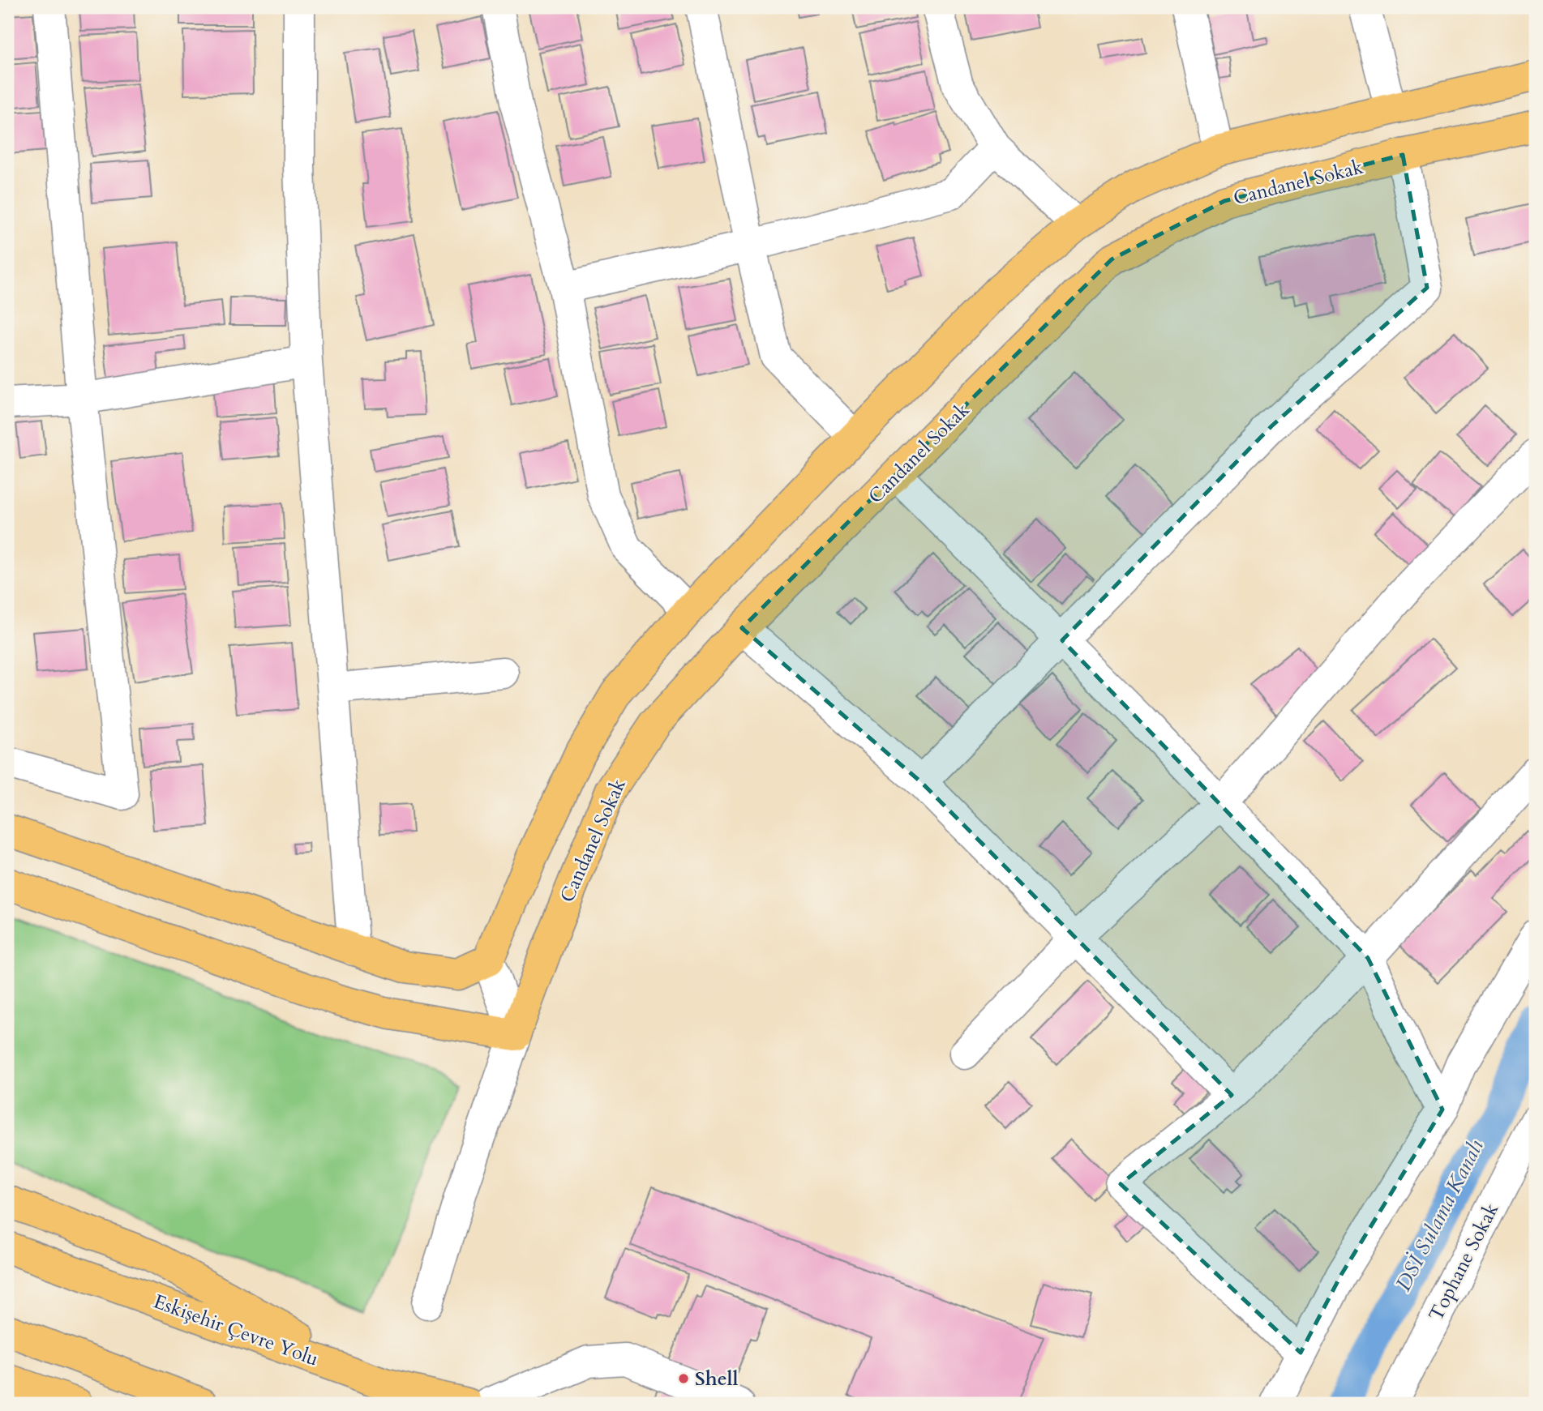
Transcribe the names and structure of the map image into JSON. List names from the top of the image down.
{
  "streets": {
    "main road": ["Candanel Sokak", "Eskişehir Çevre Yolu"],
    "street": ["Tophane Sokak"]
  },
  "water": ["DSİ Sulama Kanalı"],
  "places": ["Shell"]
}
